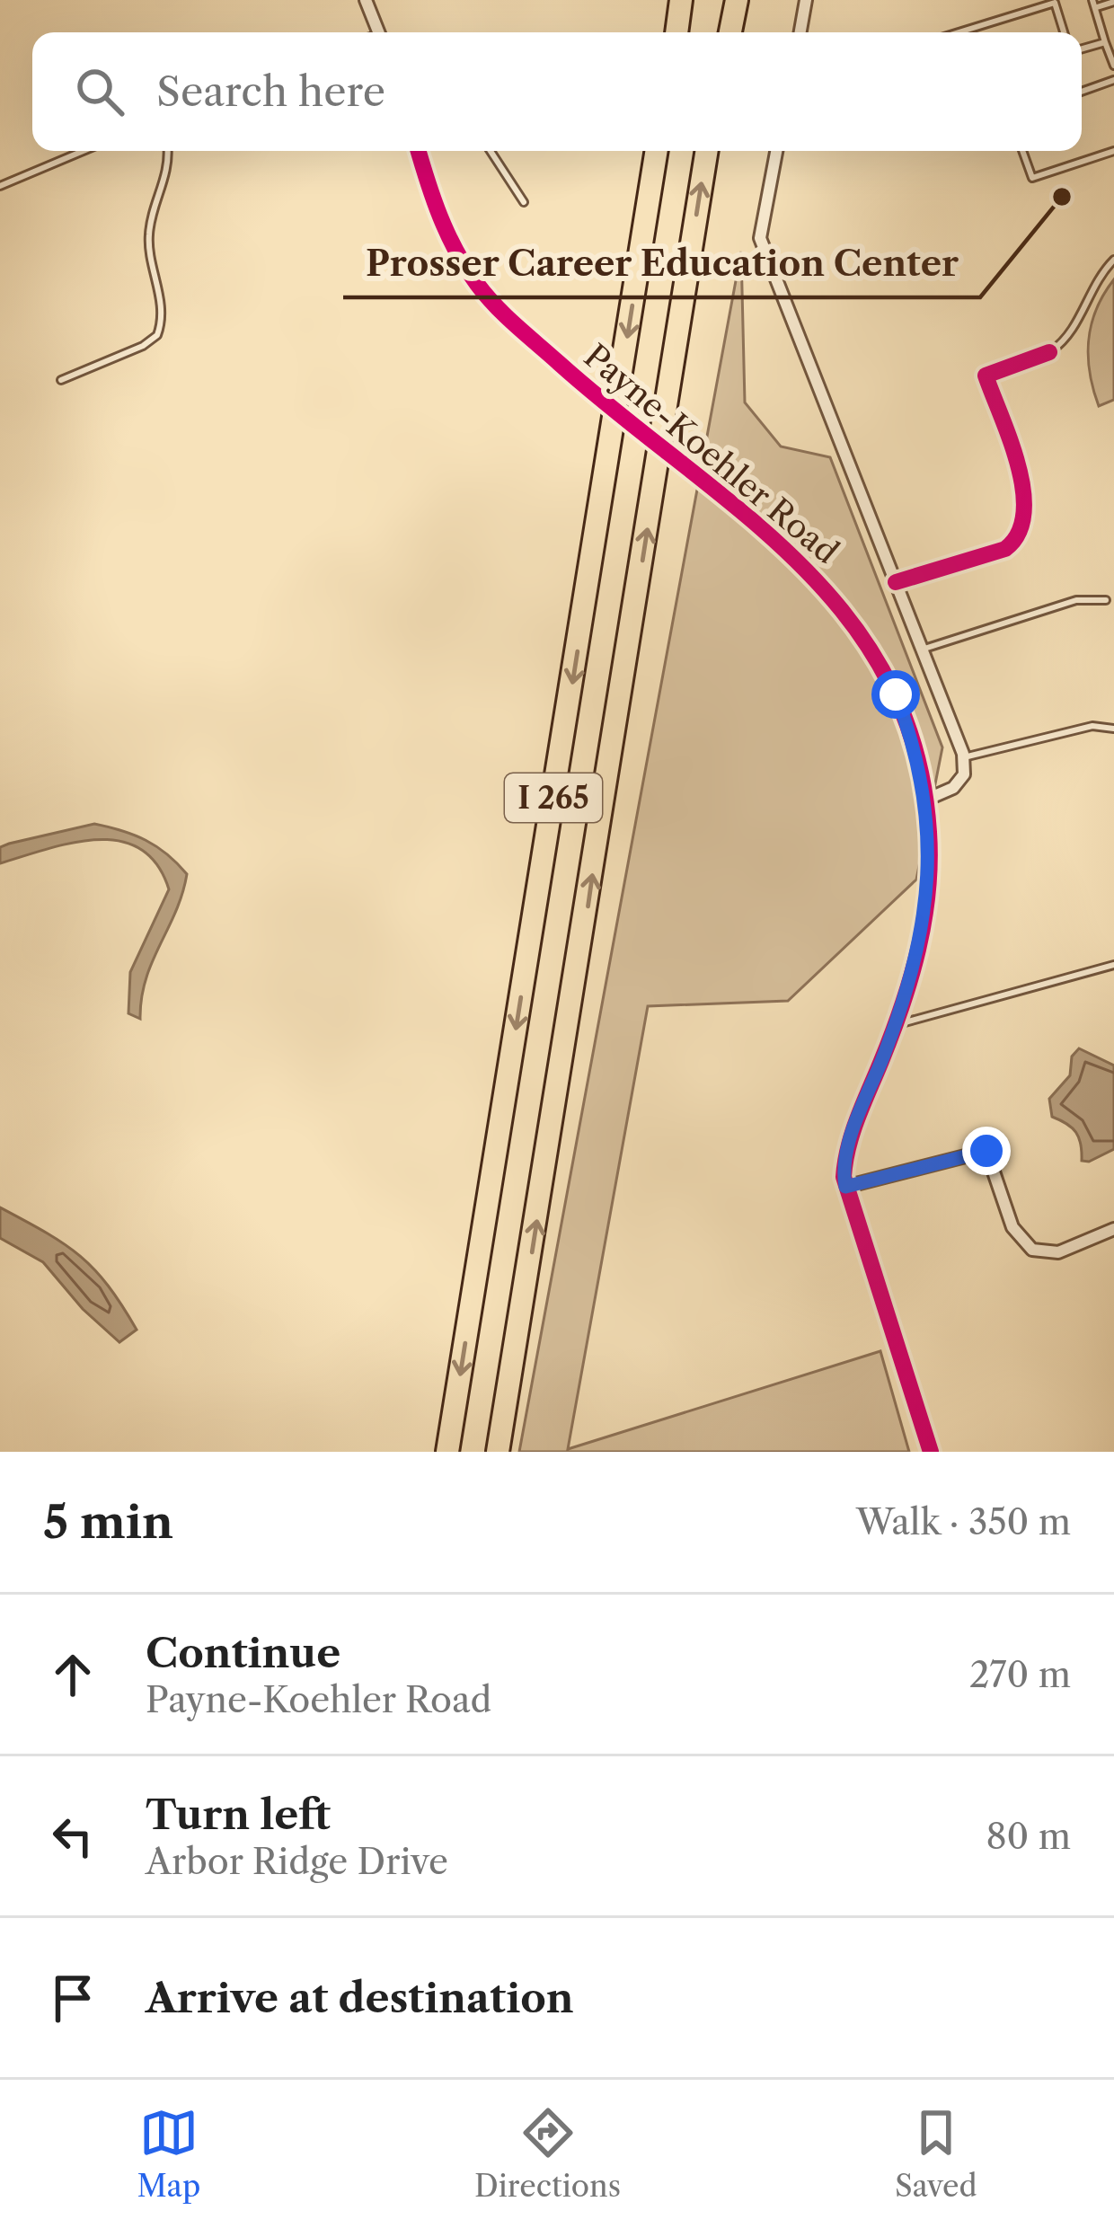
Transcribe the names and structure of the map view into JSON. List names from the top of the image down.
{
  "streets": {
    "highway": ["I 265"],
    "street": ["Payne-Koehler Road"]
  },
  "places": ["Prosser Career Education Center"],
  "page": {
    "search": "Search here",
    "heading": ["5 min", "Walk · 350 m"],
    "list": [
      ["Continue", "Payne-Koehler Road", "270 m"],
      ["Turn left", "Arbor Ridge Drive", "80 m"],
      "Arrive at destination"
    ],
    "nav": ["Map", "Directions", "Saved"]
  }
}
